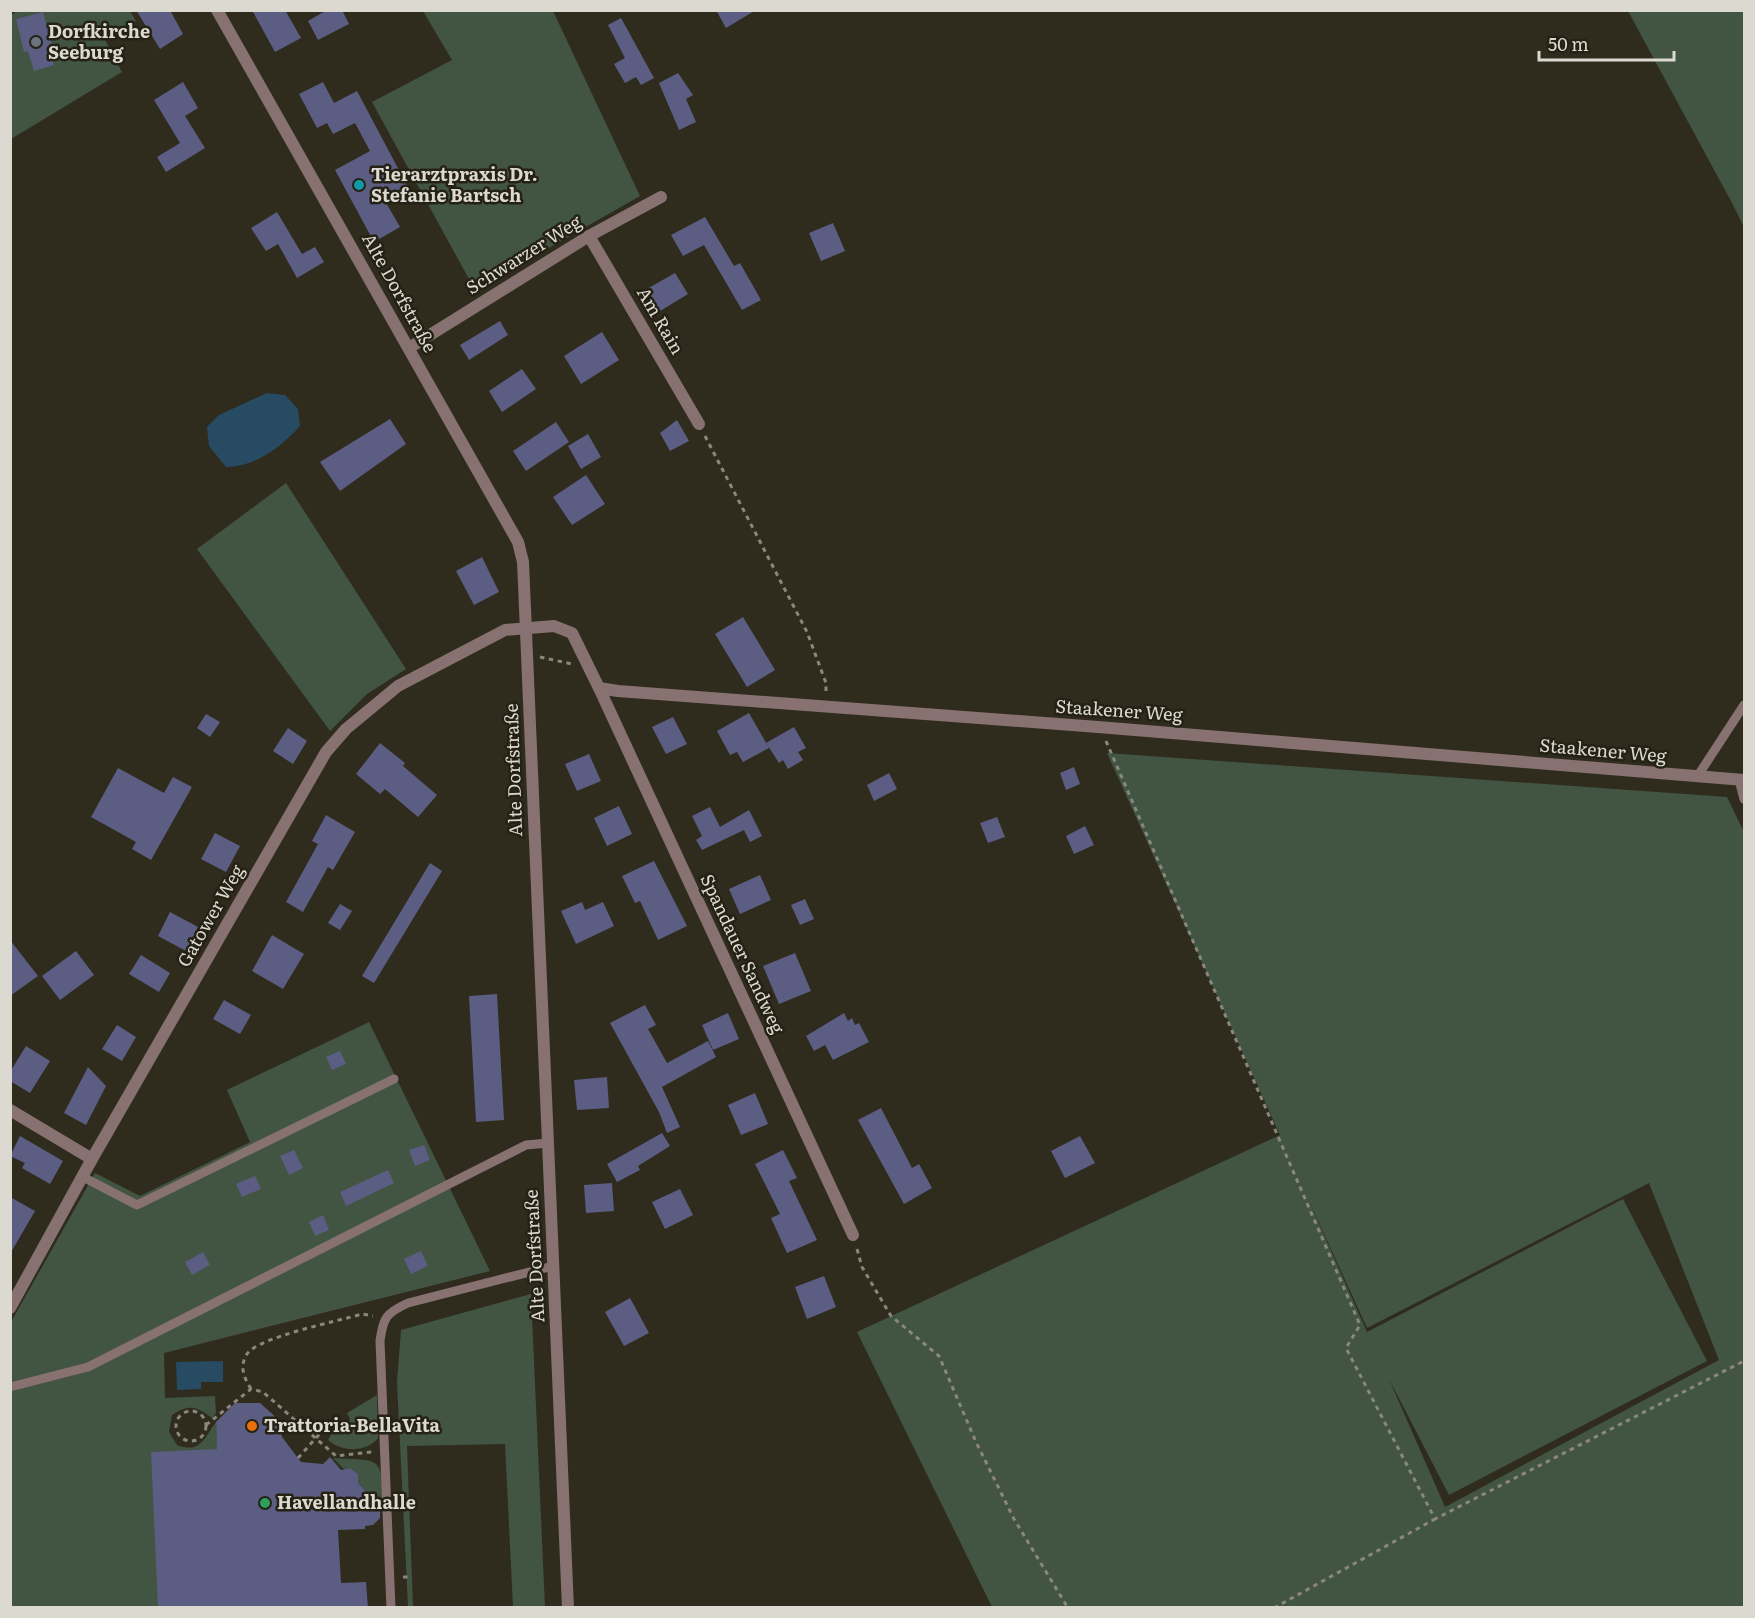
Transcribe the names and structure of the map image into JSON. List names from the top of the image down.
{
  "streets": {
    "street": [
      "Schwarzer Weg",
      "Alte Dorfstraße",
      "Am Rain",
      "Staakener Weg",
      "Gatower Weg",
      "Spandauer Sandweg"
    ]
  },
  "crossings": [
    ["Schwarzer Weg", "Alte Dorfstraße"],
    ["Schwarzer Weg", "Am Rain"],
    ["Alte Dorfstraße", "Gatower Weg"],
    ["Staakener Weg", "Spandauer Sandweg"]
  ],
  "places": [
    "Dorfkirche Seeburg",
    "Tierarztpraxis Dr. Stefanie Bartsch",
    "Trattoria-BellaVita",
    "Havellandhalle"
  ],
  "scale_bar": "50 m"
}
